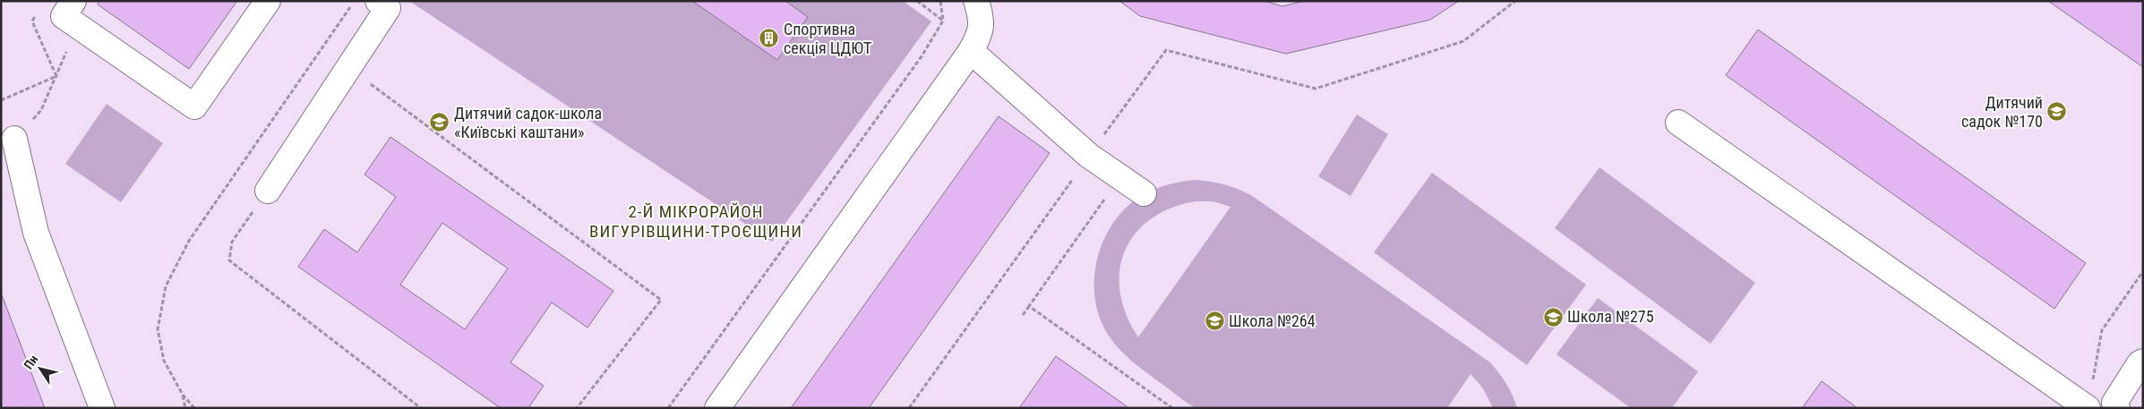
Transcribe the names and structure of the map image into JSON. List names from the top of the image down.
{
  "districts": ["2-Й МІКРОРАЙОН ВИГУРІВЩИНИ-ТРОЄЩИНИ"],
  "places": {
    "building": ["Спортивна секція ЦДЮТ"],
    "school or university": [
      "Дитячий садок №170",
      "Дитячий садок-школа «Київські каштани»",
      "Школа №275",
      "Школа №264"
    ]
  },
  "north": "top left"
}
